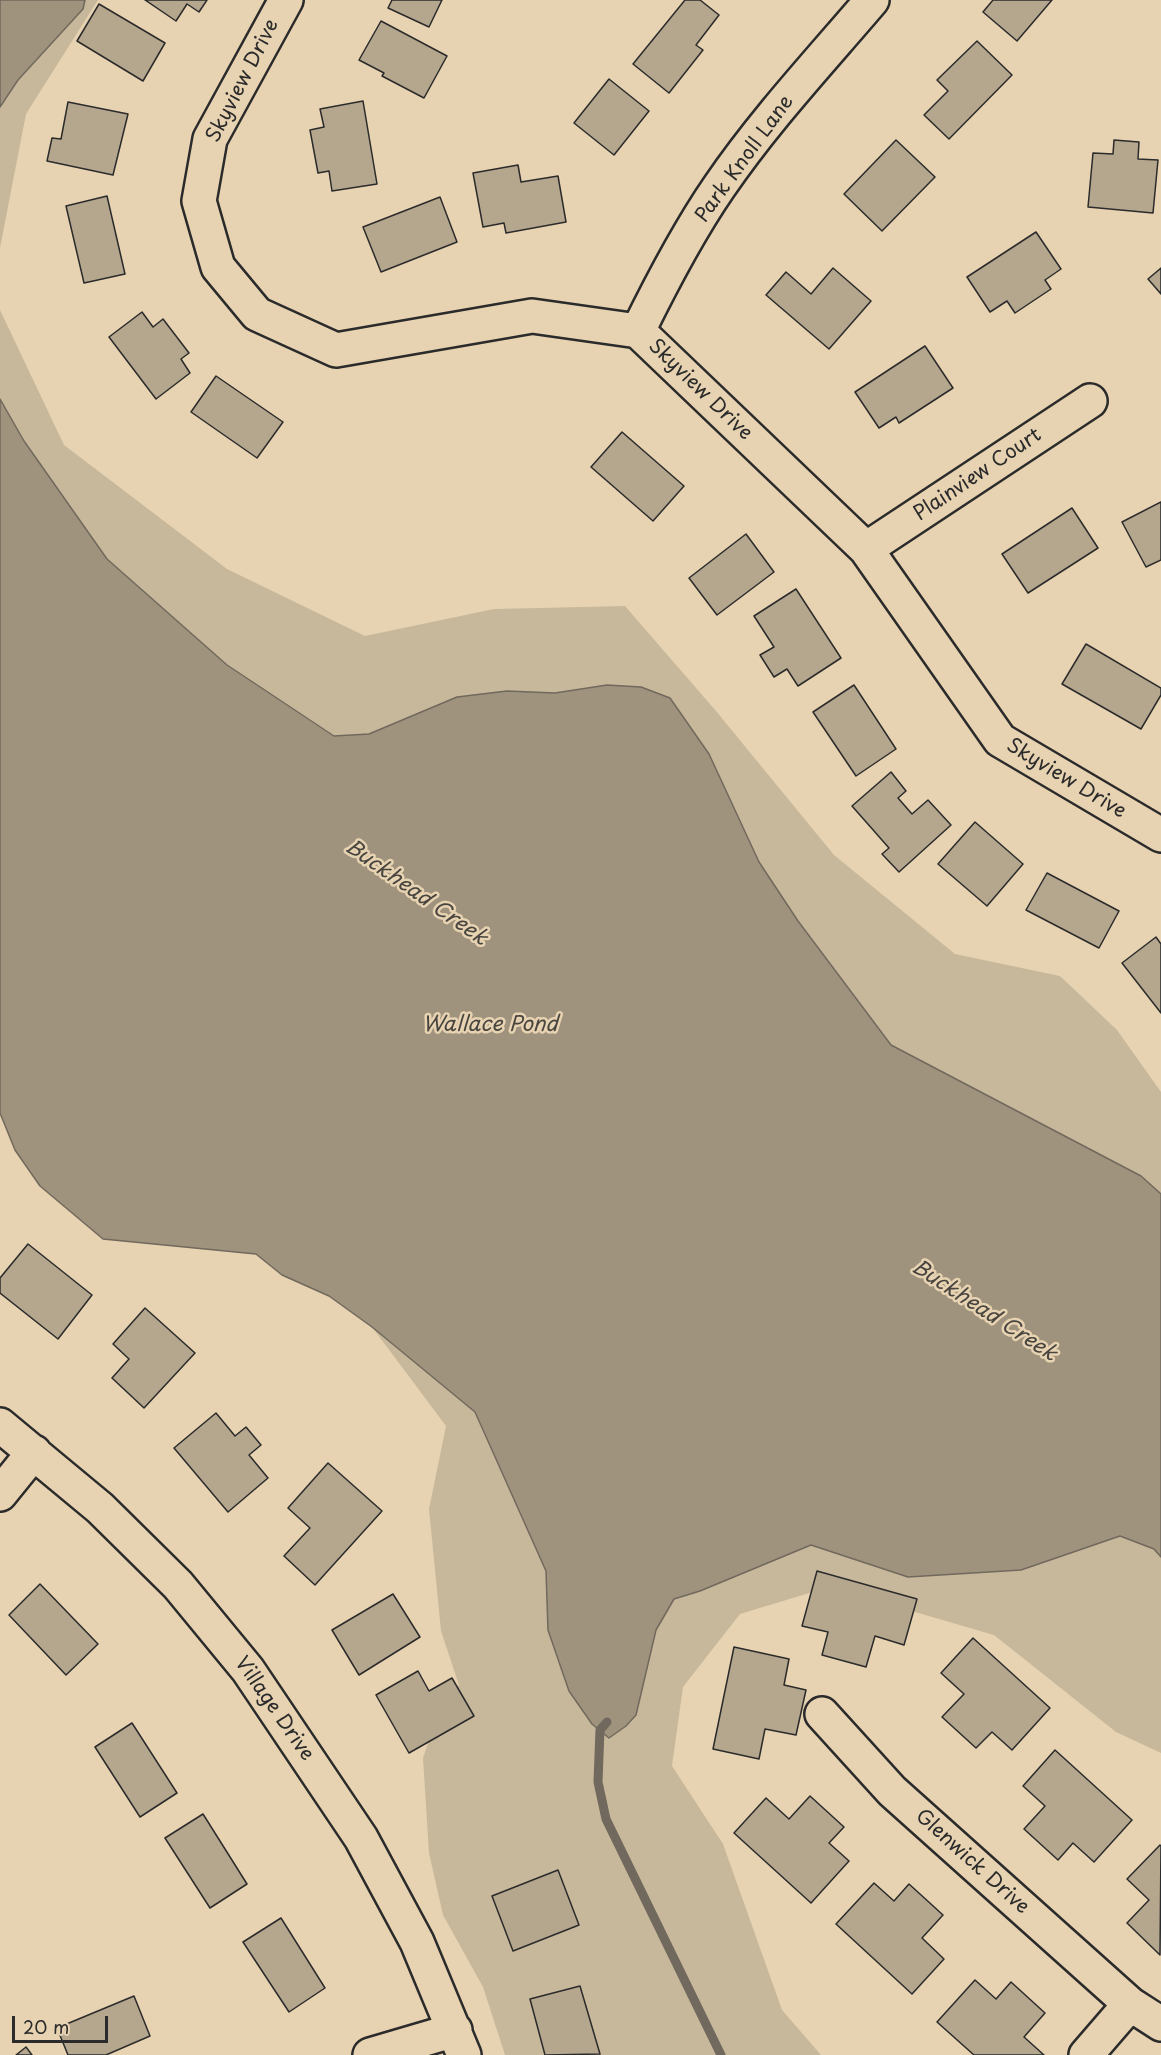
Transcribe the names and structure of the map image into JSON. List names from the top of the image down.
{
  "streets": {
    "street": [
      "Skyview Drive",
      "Park Knoll Lane",
      "Plainview Court",
      "Village Drive",
      "Glenwick Drive"
    ]
  },
  "crossings": [
    ["Skyview Drive", "Park Knoll Lane"],
    ["Skyview Drive", "Plainview Court"]
  ],
  "water": ["Buckhead Creek", "Wallace Pond"],
  "scale_bar": "20 m"
}
